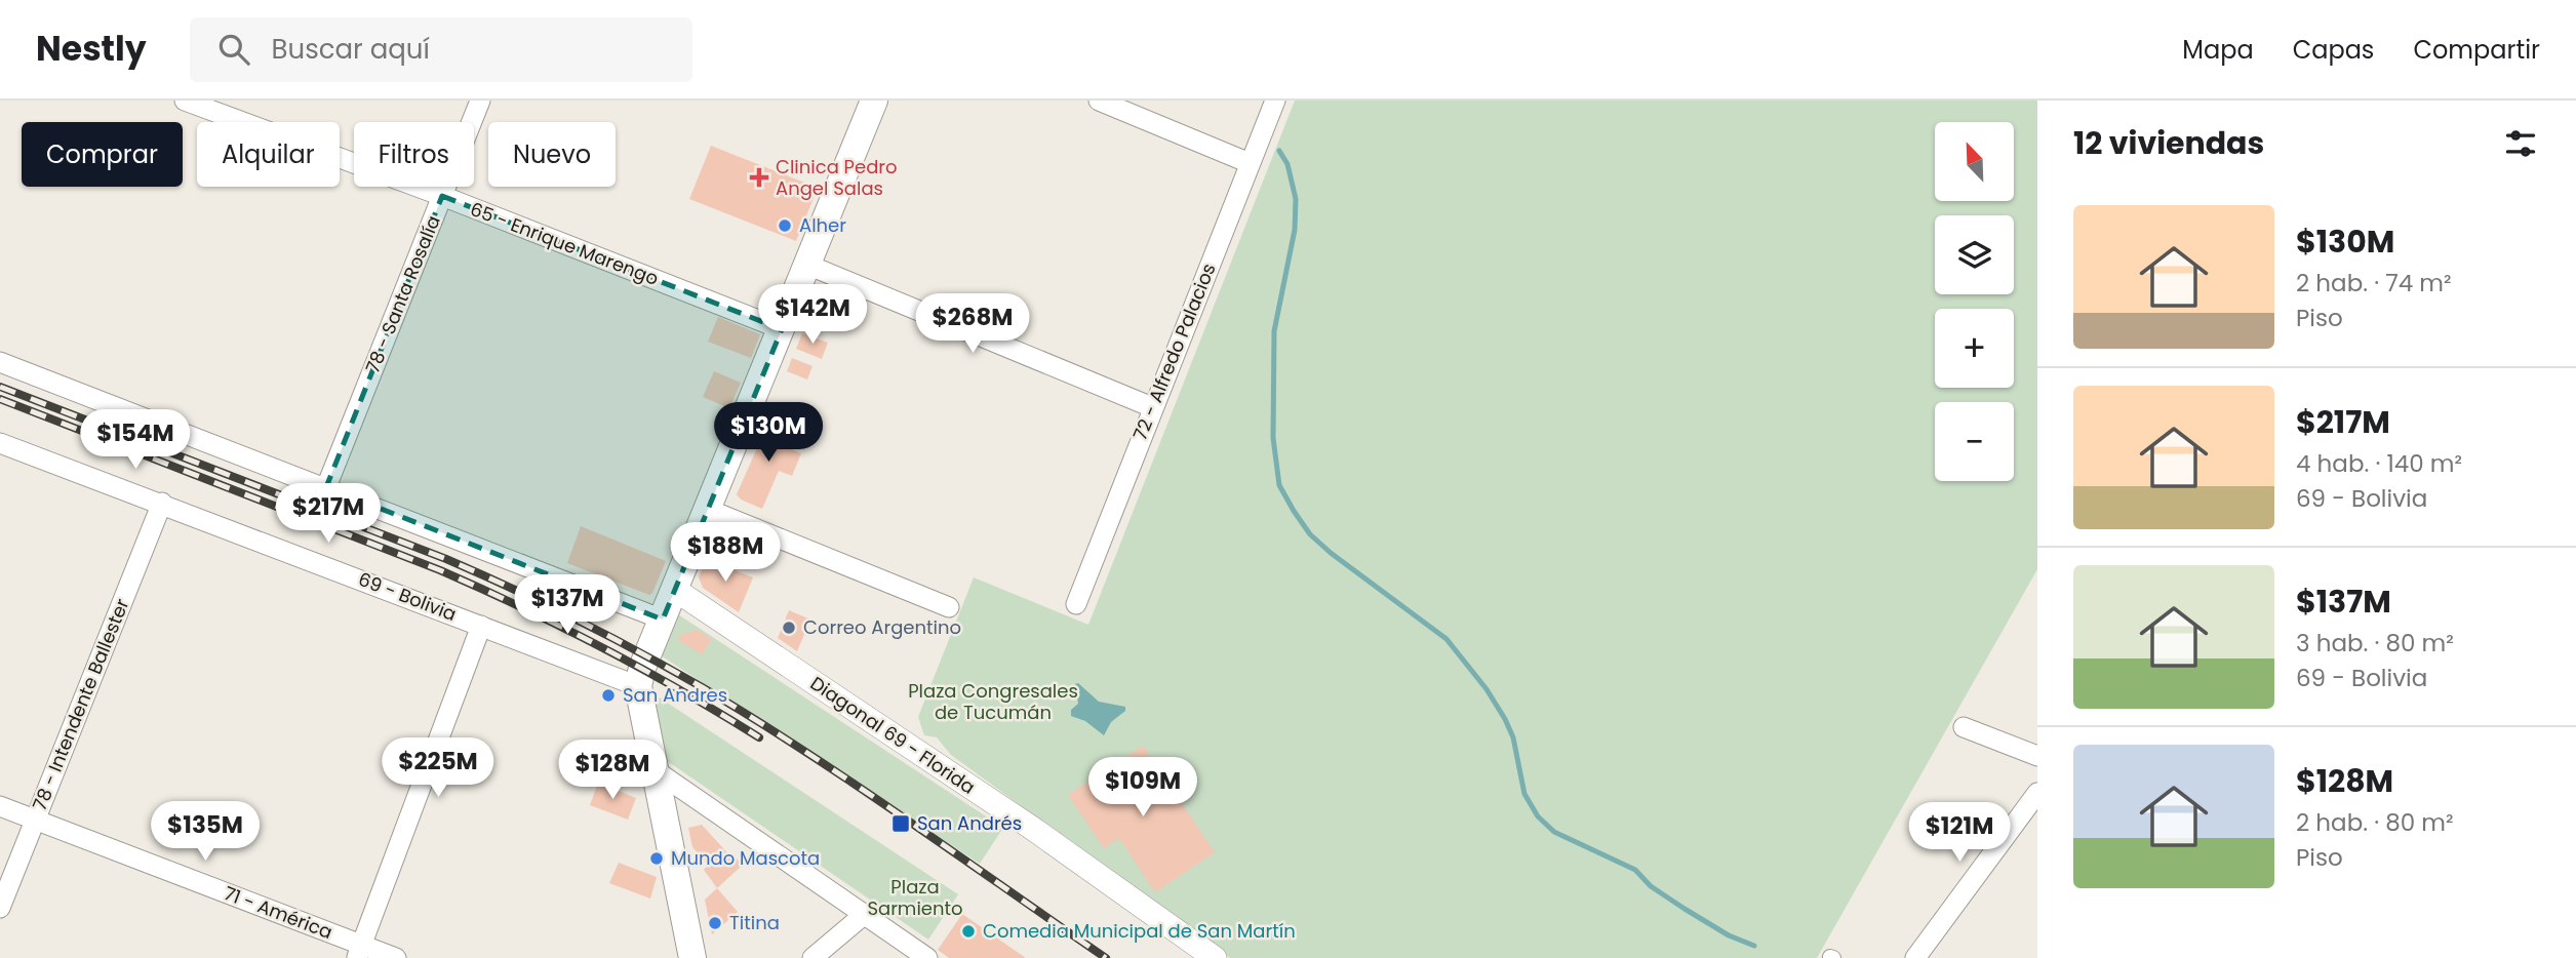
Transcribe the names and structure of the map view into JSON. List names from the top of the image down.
{
  "streets": {
    "street": [
      "65 - Enrique Marengo",
      "78 - Santa Rosalía",
      "72 - Alfredo Palacios",
      "69 - Bolivia",
      "78 - Intendente Ballester",
      "Diagonal 69 - Florida",
      "71 - América"
    ]
  },
  "crossings": [
    ["65 - Enrique Marengo", "78 - Santa Rosalía"],
    ["69 - Bolivia", "78 - Intendente Ballester"],
    ["78 - Intendente Ballester", "71 - América"]
  ],
  "parks": ["Plaza Congresales de Tucumán", "Plaza Sarmiento"],
  "places": {
    "health": ["Clinica Pedro Angel Salas"],
    "other": [
      "Alher",
      "Correo Argentino",
      "San Andres",
      "Mundo Mascota",
      "Titina",
      "Comedia Municipal de San Martín"
    ],
    "transit": ["San Andrés"]
  },
  "north": "top left",
  "page": {
    "header": "Nestly",
    "search": "Buscar aquí",
    "nav": ["Mapa", "Capas", "Compartir"],
    "heading": "12 viviendas",
    "map_buttons": ["+", "−"],
    "chip": [
      "Comprar",
      "Alquilar",
      "Filtros",
      "Nuevo"
    ],
    "list": [
      {
        "name": "$130M",
        "note": "2 hab. · 74 m² · Piso"
      },
      {
        "name": "$217M",
        "note": "4 hab. · 140 m² · 69 - Bolivia"
      },
      {
        "name": "$137M",
        "note": "3 hab. · 80 m² · 69 - Bolivia"
      },
      {
        "name": "$128M",
        "note": "2 hab. · 80 m² · Piso"
      }
    ],
    "price": [
      "$142M",
      "$268M",
      "$130M",
      "$154M",
      "$217M",
      "$188M",
      "$137M",
      "$225M",
      "$128M",
      "$109M",
      "$135M",
      "$121M"
    ]
  }
}
